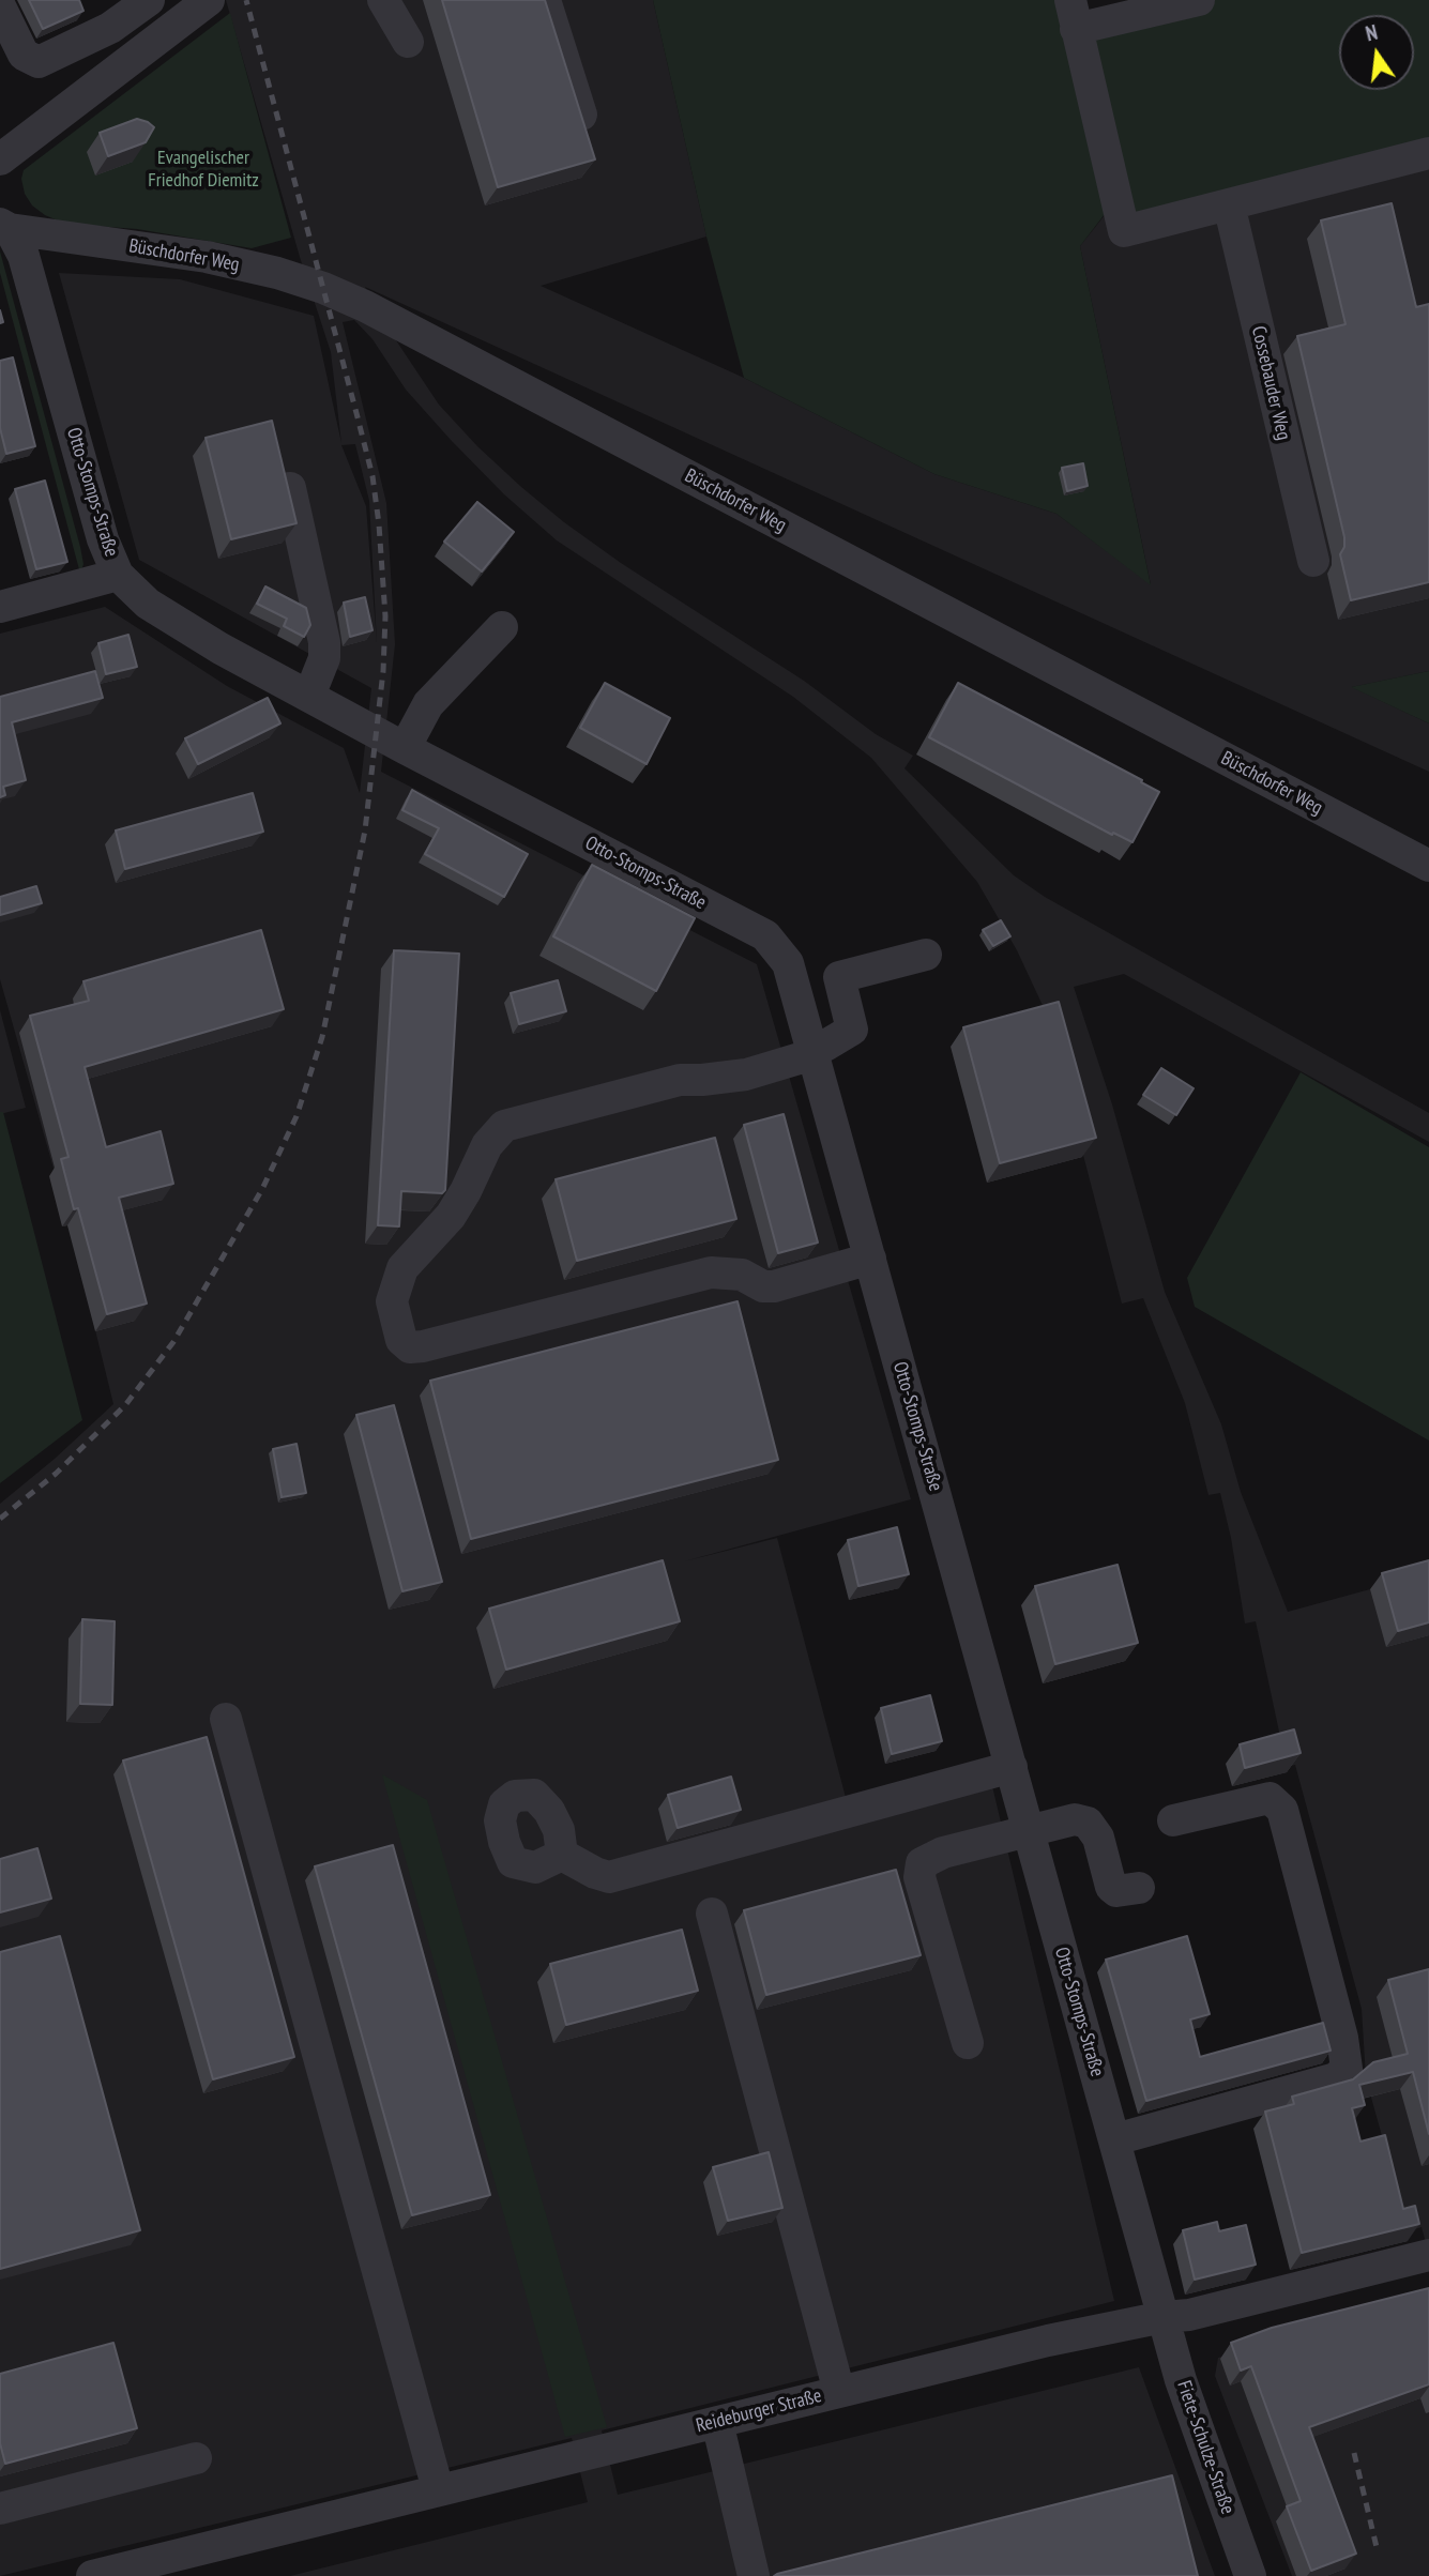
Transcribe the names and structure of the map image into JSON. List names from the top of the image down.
{
  "streets": {
    "street": [
      "Büschdorfer Weg",
      "Cossebauder Weg",
      "Otto-Stomps-Straße",
      "Reideburger Straße",
      "Fiete-Schulze-Straße"
    ]
  },
  "crossings": [
    ["Büschdorfer Weg", "Otto-Stomps-Straße"],
    ["Otto-Stomps-Straße", "Reideburger Straße"],
    ["Otto-Stomps-Straße", "Fiete-Schulze-Straße"],
    ["Reideburger Straße", "Fiete-Schulze-Straße"]
  ],
  "parks": ["Evangelischer Friedhof Diemitz"],
  "north": "top"
}
